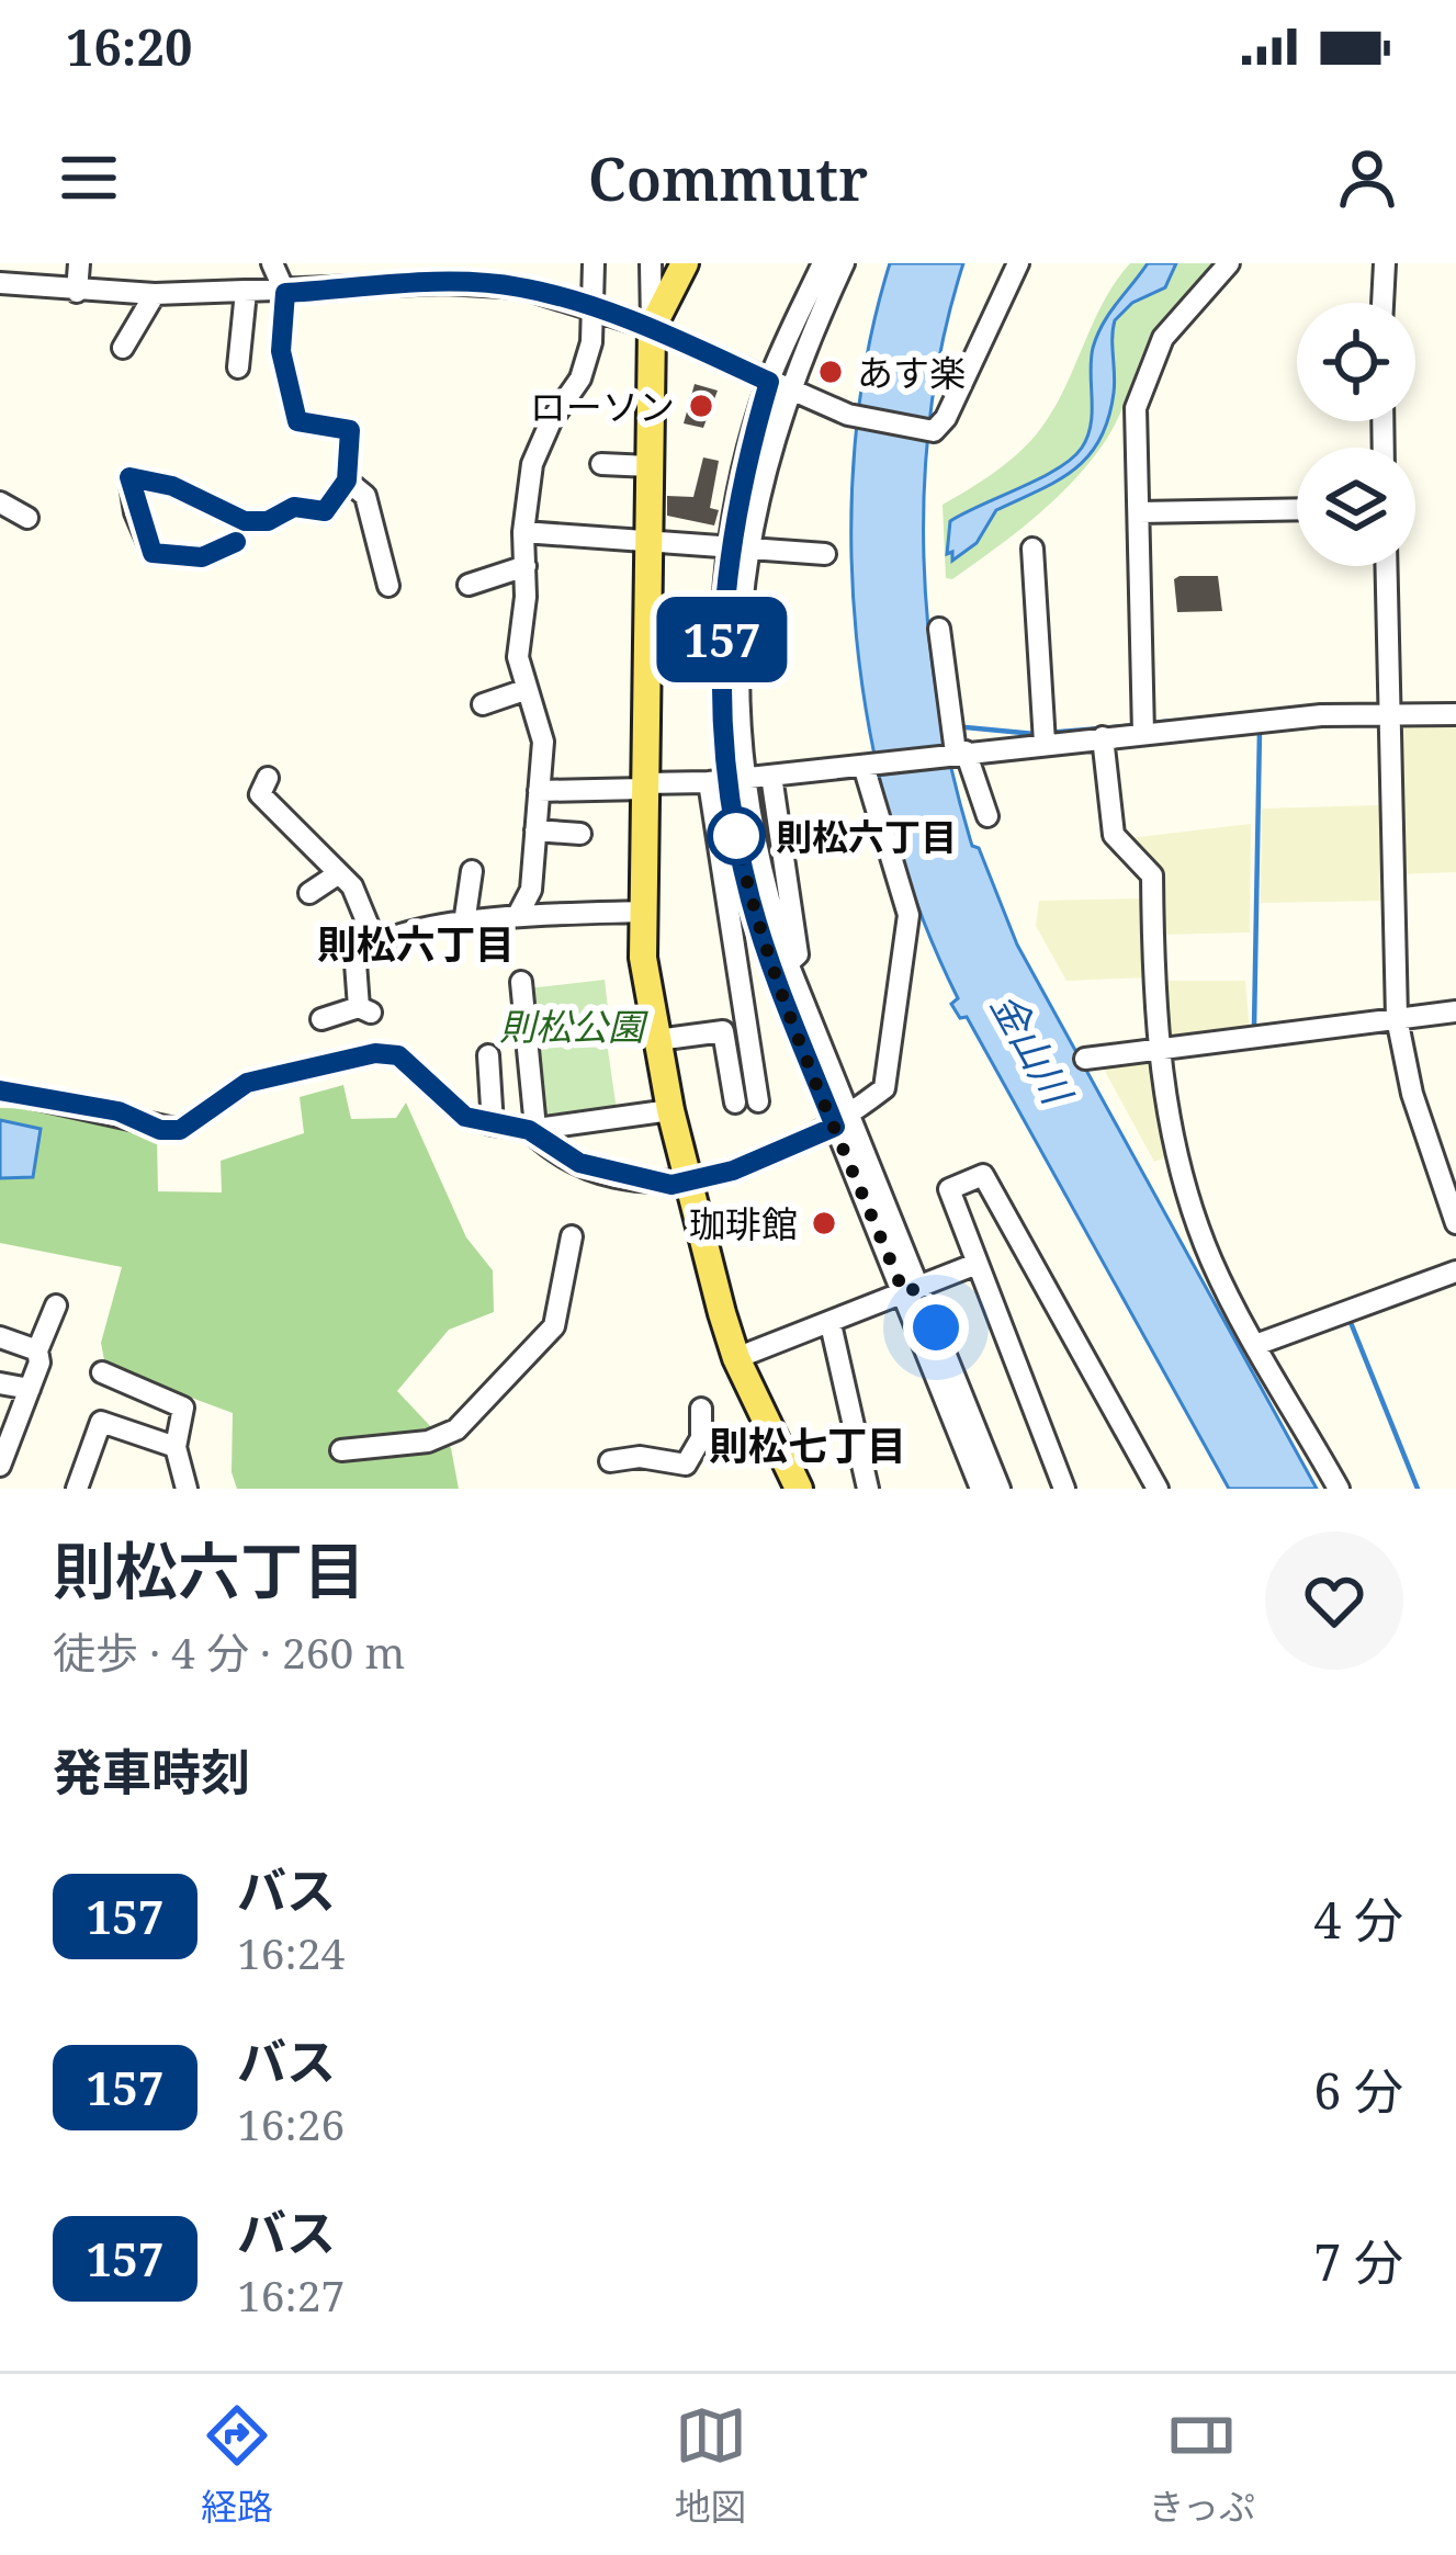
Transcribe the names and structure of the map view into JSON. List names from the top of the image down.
{
  "districts": ["則松六丁目", "則松七丁目"],
  "water": ["金山川"],
  "parks": ["則松公園"],
  "places": [
    "あす楽",
    "ローソン",
    "則松六丁目",
    "珈琲館"
  ],
  "lines": ["bus line 157"],
  "page": {
    "status": "16:20",
    "header": "Commutr",
    "on_map": "157",
    "heading": [
      ["則松六丁目", "徒歩 · 4 分 · 260 m"],
      "発車時刻"
    ],
    "list": [
      {
        "mark": "157",
        "name": "バス",
        "note": "16:24",
        "value": "4 分"
      },
      {
        "mark": "157",
        "name": "バス",
        "note": "16:26",
        "value": "6 分"
      },
      {
        "mark": "157",
        "name": "バス",
        "note": "16:27",
        "value": "7 分"
      }
    ],
    "tabs": ["経路", "地図", "きっぷ"]
  }
}
